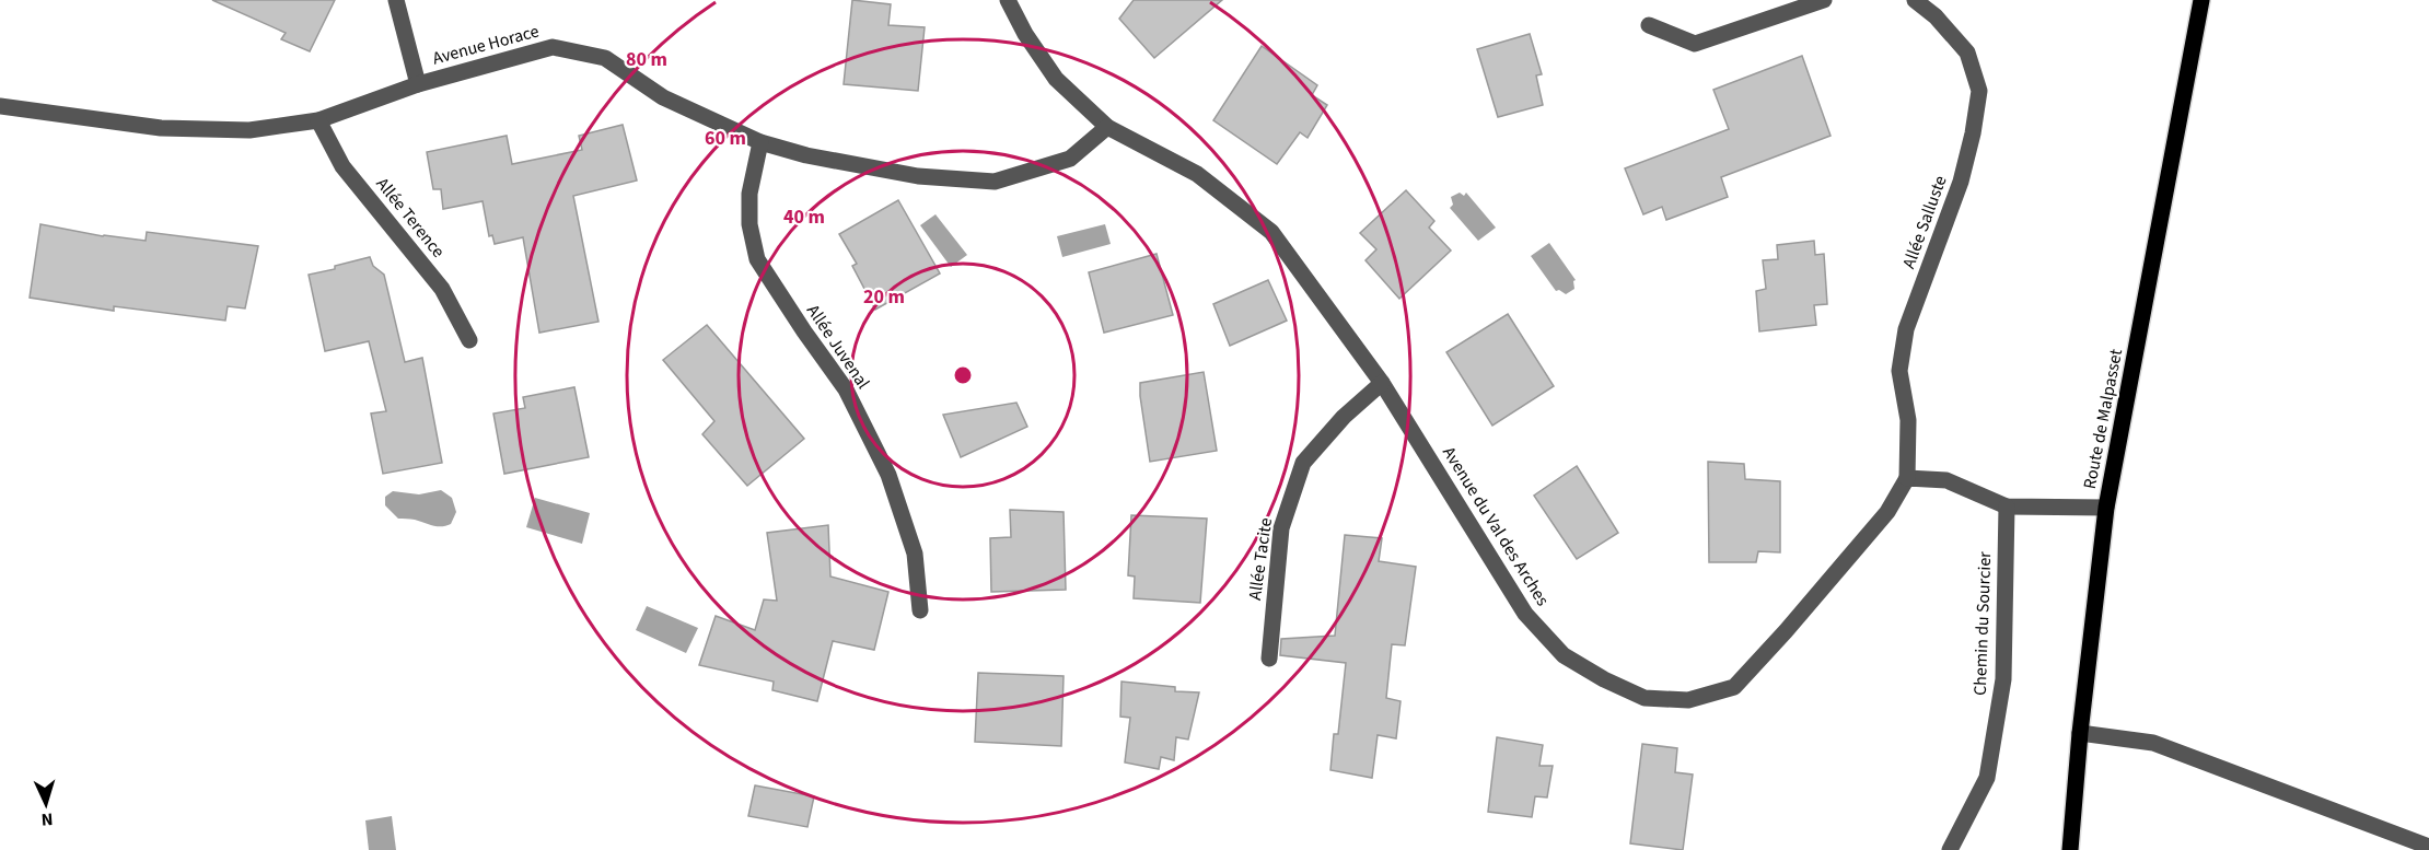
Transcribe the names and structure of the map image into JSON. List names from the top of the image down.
{
  "streets": {
    "main road": ["Route de Malpasset"],
    "street": [
      "Avenue Horace",
      "Allée Terence",
      "Allée Salluste",
      "Allée Juvenal",
      "Avenue du Val des Arches",
      "Allée Tacite",
      "Chemin du Sourcier"
    ]
  },
  "crossings": [
    ["Avenue Horace", "Allée Terence"],
    ["Avenue Horace", "Allée Juvenal"],
    ["Avenue Horace", "Avenue du Val des Arches"],
    ["Allée Salluste", "Avenue du Val des Arches"],
    ["Avenue du Val des Arches", "Allée Tacite"]
  ],
  "north": "bottom",
  "rings": [
    "80 m",
    "60 m",
    "40 m",
    "20 m"
  ]
}
